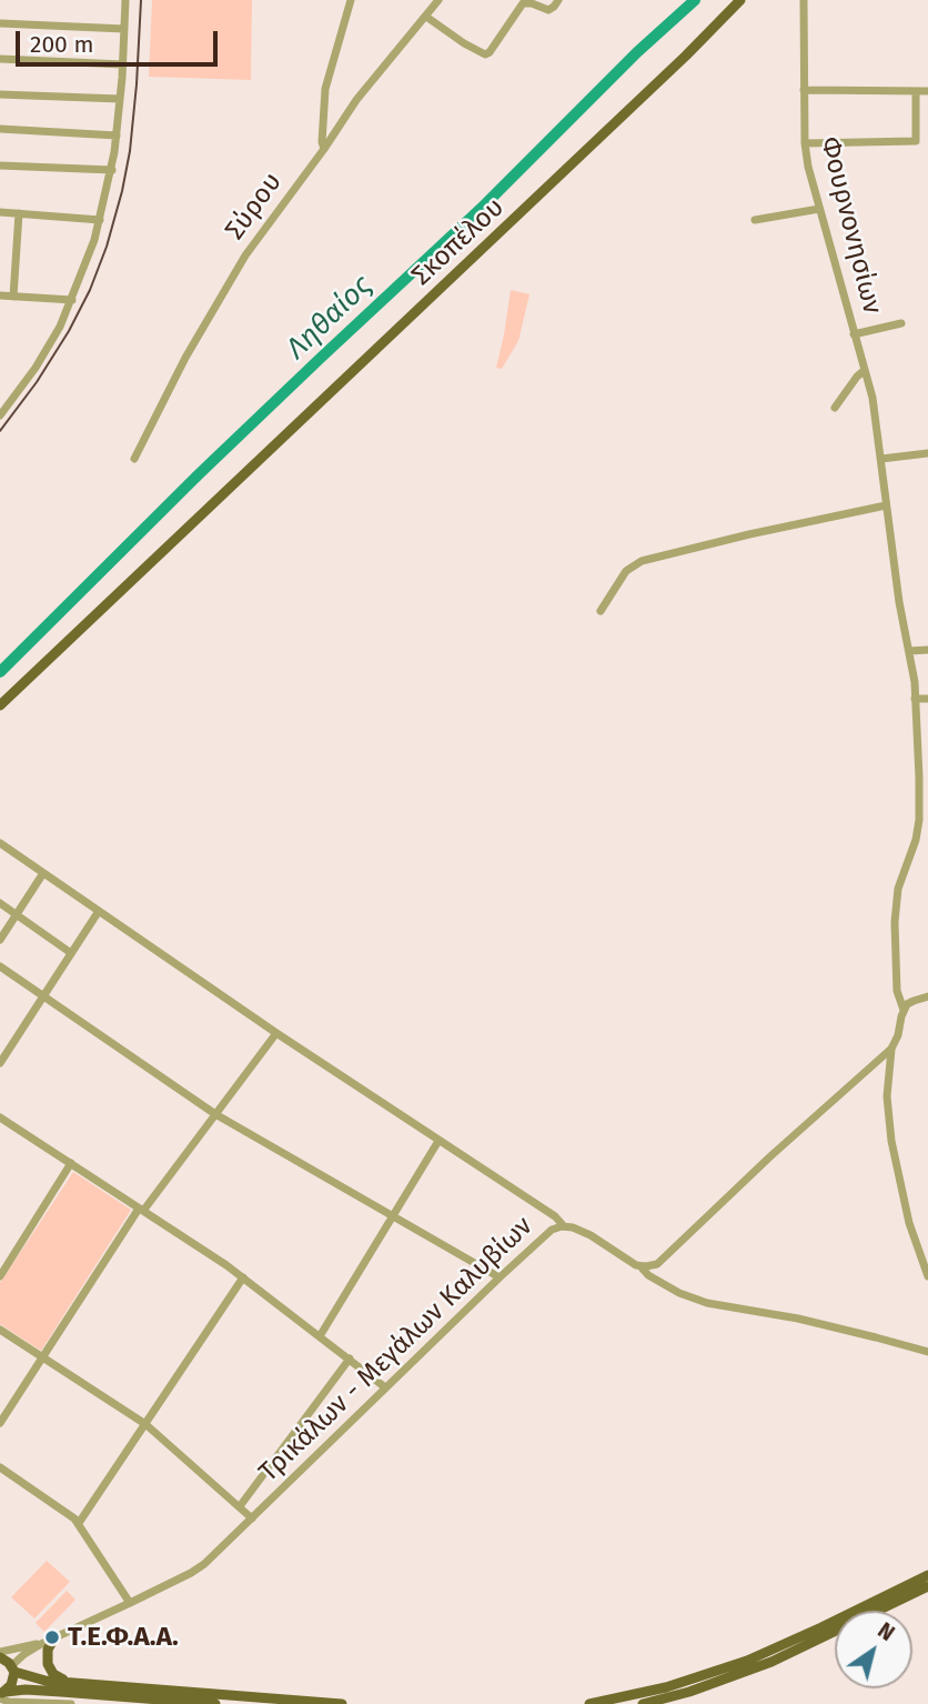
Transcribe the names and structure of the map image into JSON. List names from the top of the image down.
{
  "streets": {
    "main road": ["Σκοπέλου"],
    "street": ["Σύρου", "Φουρνονησίων", "Τρικάλων - Μεγάλων Καλυβίων"]
  },
  "water": ["Ληθαίος"],
  "places": ["Τ.Ε.Φ.Α.Α."],
  "scale_bar": "200 m",
  "north": "top right"
}
